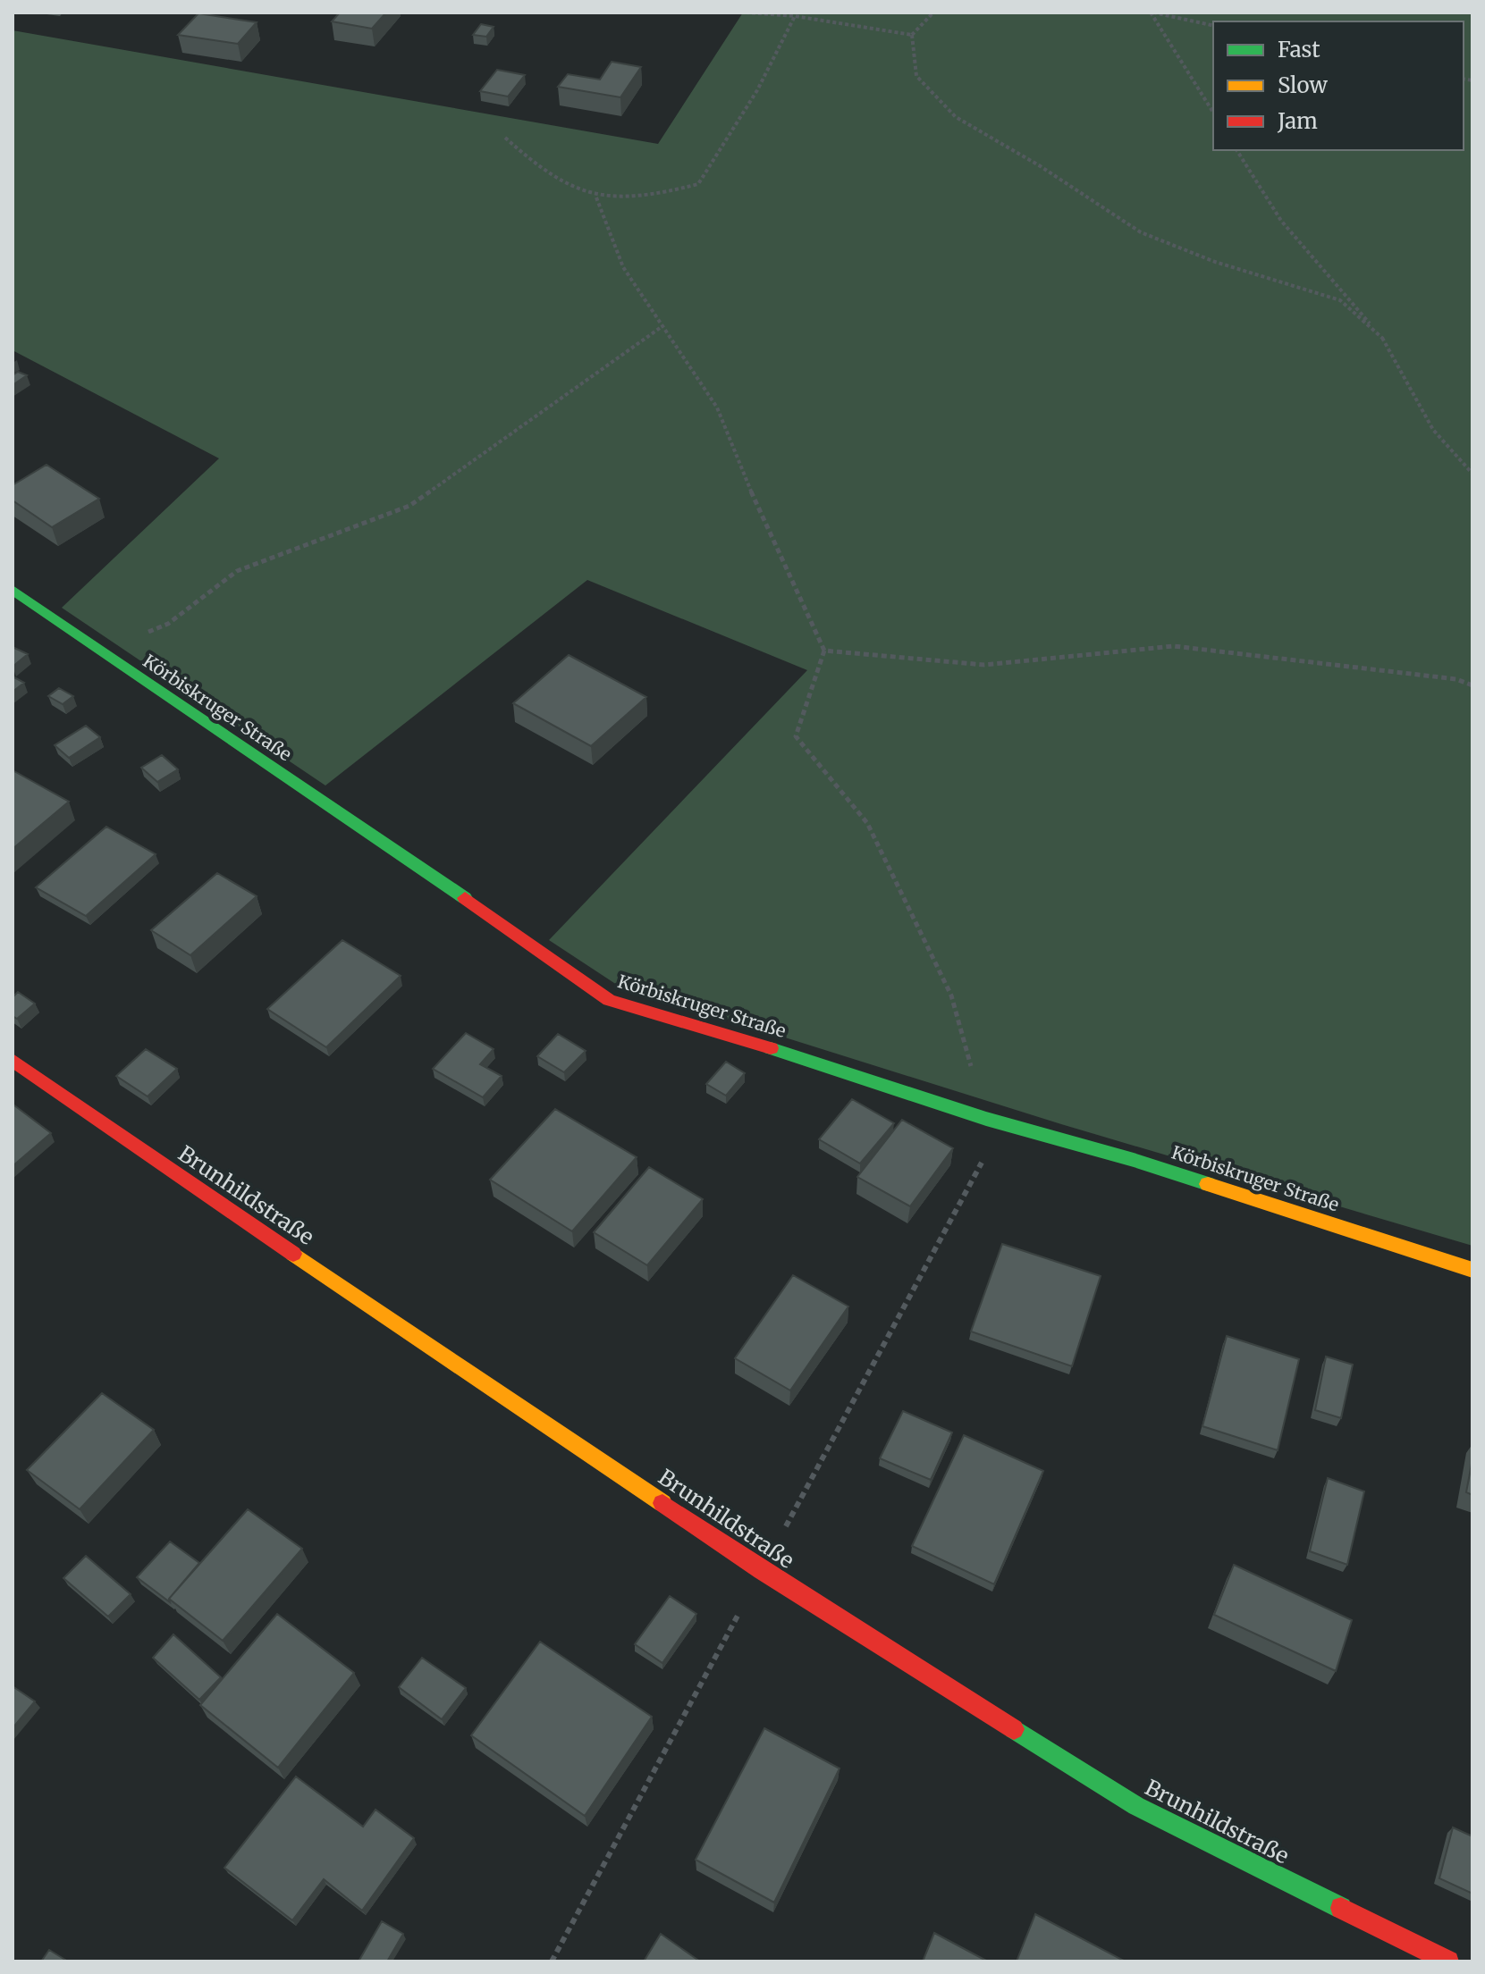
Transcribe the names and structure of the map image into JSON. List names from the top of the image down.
{
  "streets": {
    "street": ["Körbiskruger Straße", "Brunhildstraße"]
  },
  "legend": ["Fast", "Slow", "Jam"]
}
